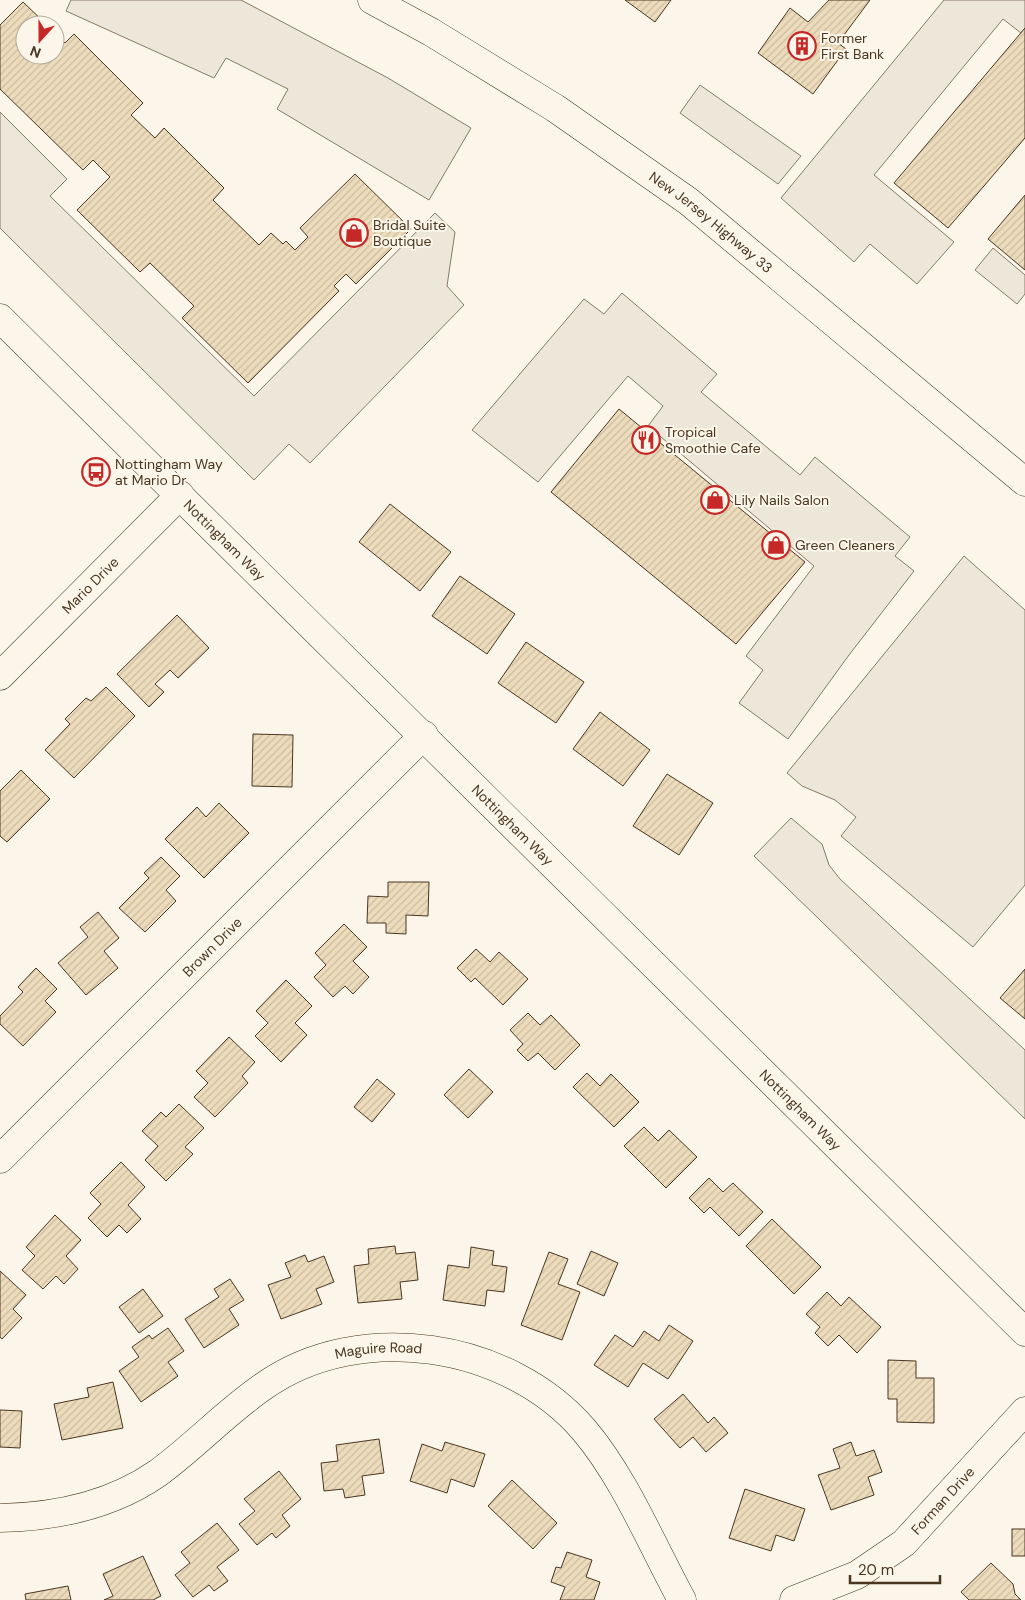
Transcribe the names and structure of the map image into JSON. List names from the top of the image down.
{
  "streets": {
    "street": [
      "New Jersey Highway 33",
      "Nottingham Way",
      "Mario Drive",
      "Brown Drive",
      "Maguire Road",
      "Forman Drive"
    ]
  },
  "crossings": [
    ["Nottingham Way", "Mario Drive"],
    ["Nottingham Way", "Brown Drive"]
  ],
  "places": {
    "building": ["Former First Bank"],
    "shop": ["Bridal Suite Boutique", "Lily Nails Salon", "Green Cleaners"],
    "restaurant": ["Tropical Smoothie Cafe"],
    "bus stop": ["Nottingham Way at Mario Dr"]
  },
  "scale_bar": "20 m",
  "north": "bottom"
}
